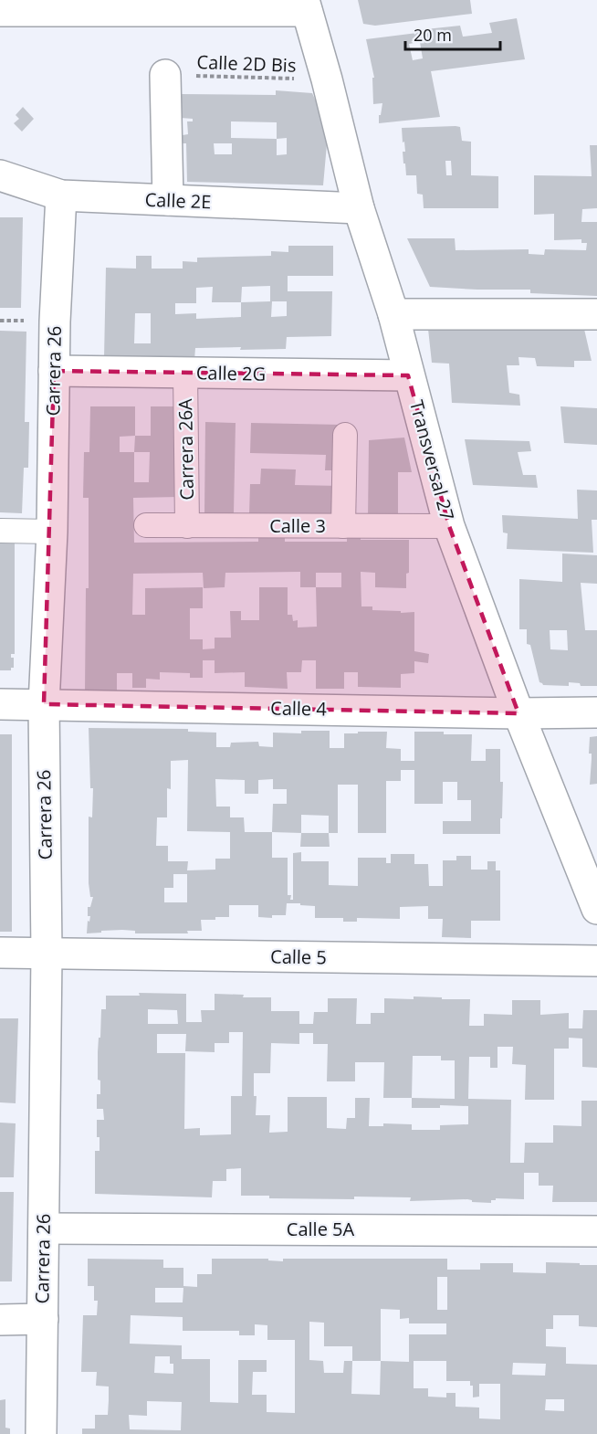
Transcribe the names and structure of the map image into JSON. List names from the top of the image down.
{
  "streets": {
    "street": [
      "Calle 2E",
      "Carrera 26",
      "Calle 2G",
      "Carrera 26A",
      "Transversal 27",
      "Calle 3",
      "Calle 4",
      "Calle 5",
      "Calle 5A"
    ],
    "path": ["Calle 2D Bis"]
  },
  "crossings": [
    ["Calle 2D Bis", "Transversal 27"],
    ["Calle 2E", "Carrera 26"],
    ["Calle 2E", "Transversal 27"],
    ["Carrera 26", "Calle 2G"],
    ["Carrera 26", "Calle 4"],
    ["Carrera 26", "Calle 5"],
    ["Carrera 26", "Calle 5A"],
    ["Calle 2G", "Carrera 26A"],
    ["Calle 2G", "Transversal 27"],
    ["Carrera 26A", "Calle 3"],
    ["Transversal 27", "Calle 3"],
    ["Transversal 27", "Calle 4"]
  ],
  "scale_bar": "20 m"
}
